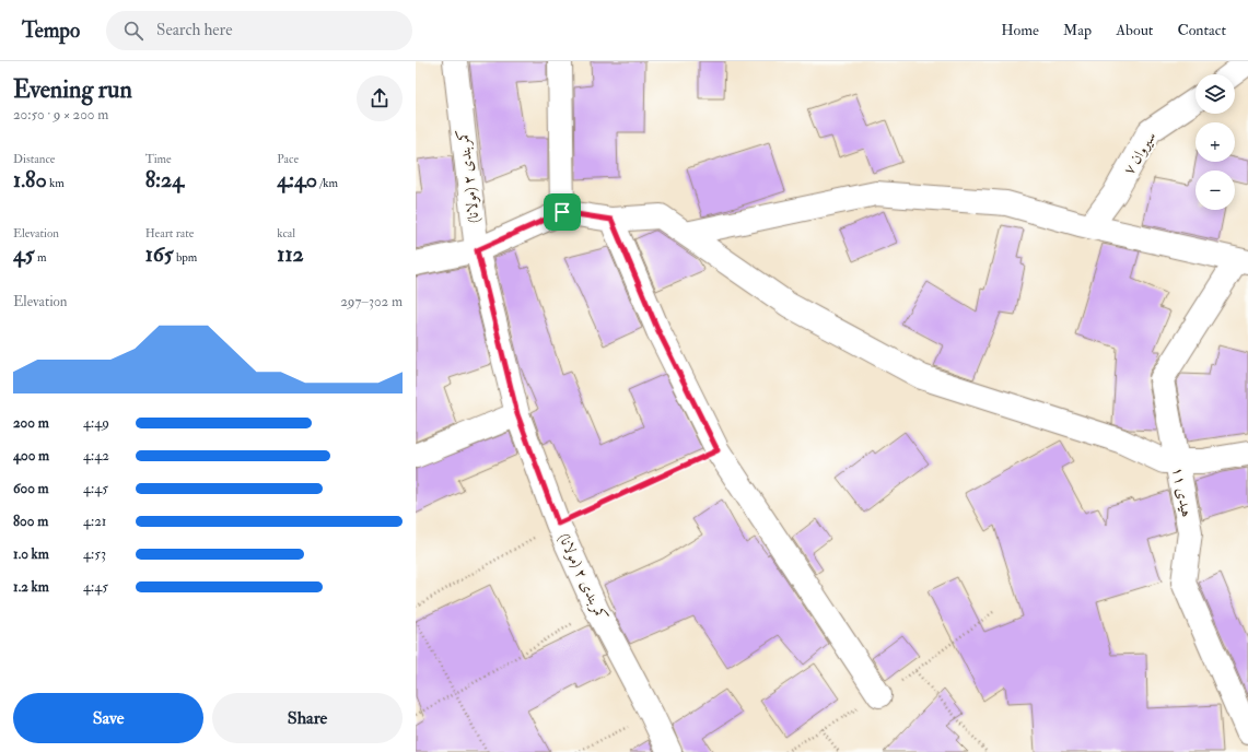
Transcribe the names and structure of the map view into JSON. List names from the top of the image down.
{
  "streets": {
    "street": ["سیروان ۷", "کمربندی ۲ (مولانا)", "هیدی ۱۱"]
  },
  "page": {
    "header": "Tempo",
    "search": "Search here",
    "nav": [
      "Home",
      "Map",
      "About",
      "Contact"
    ],
    "heading": ["Evening run", "20:50 · 9 × 200 m"],
    "map_buttons": ["+", "−"],
    "stats": [
      ["Distance", "1.80 km"],
      ["Time", "8:24"],
      ["Pace", "4:40 /km"],
      ["Elevation", "45 m"],
      ["Heart rate", "165 bpm"],
      ["kcal", "112"]
    ],
    "chart": ["Elevation", "297–302 m"],
    "list": [
      {
        "name": "200 m",
        "note": "4:49"
      },
      {
        "name": "400 m",
        "note": "4:42"
      },
      {
        "name": "600 m",
        "note": "4:45"
      },
      {
        "name": "800 m",
        "note": "4:21"
      },
      {
        "name": "1.0 km",
        "note": "4:53"
      },
      {
        "name": "1.2 km",
        "note": "4:45"
      }
    ],
    "buttons": ["Save", "Share"]
  }
}
